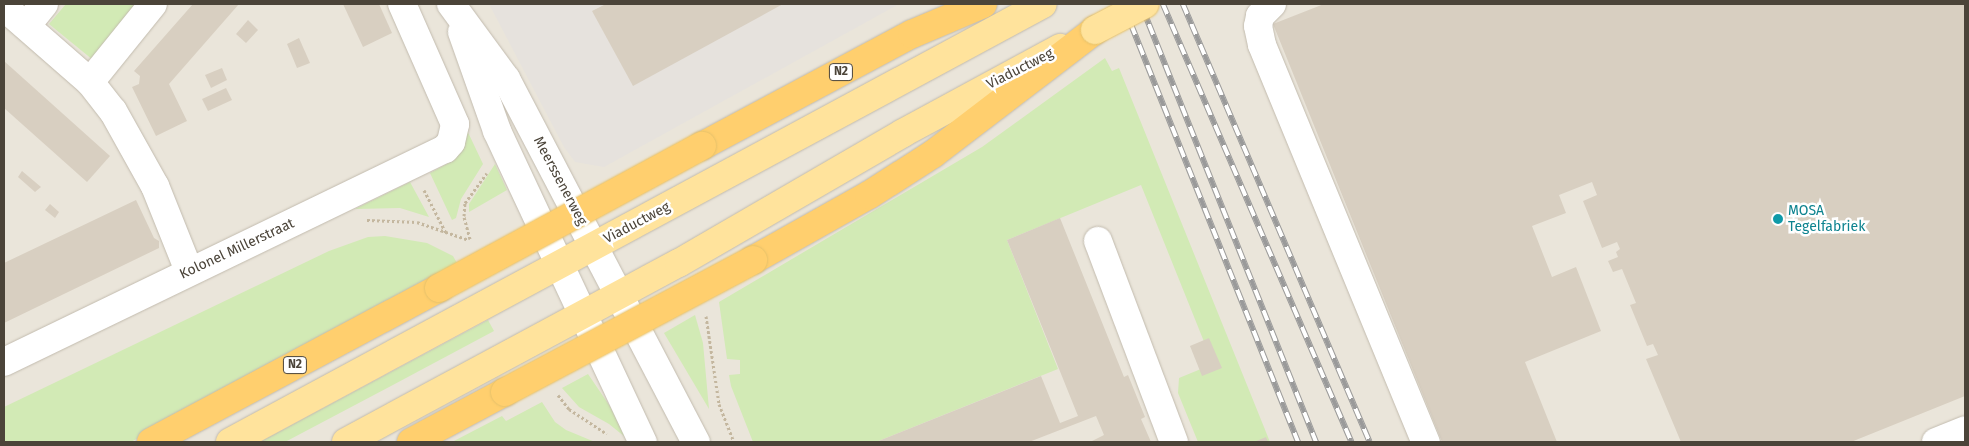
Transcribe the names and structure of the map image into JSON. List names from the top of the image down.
{
  "streets": {
    "highway": ["N2"],
    "main road": ["Viaductweg"],
    "street": ["Meerssenerweg", "Kolonel Millerstraat"]
  },
  "crossings": [
    ["Viaductweg", "Meerssenerweg"]
  ],
  "places": ["MOSA Tegelfabriek"]
}
